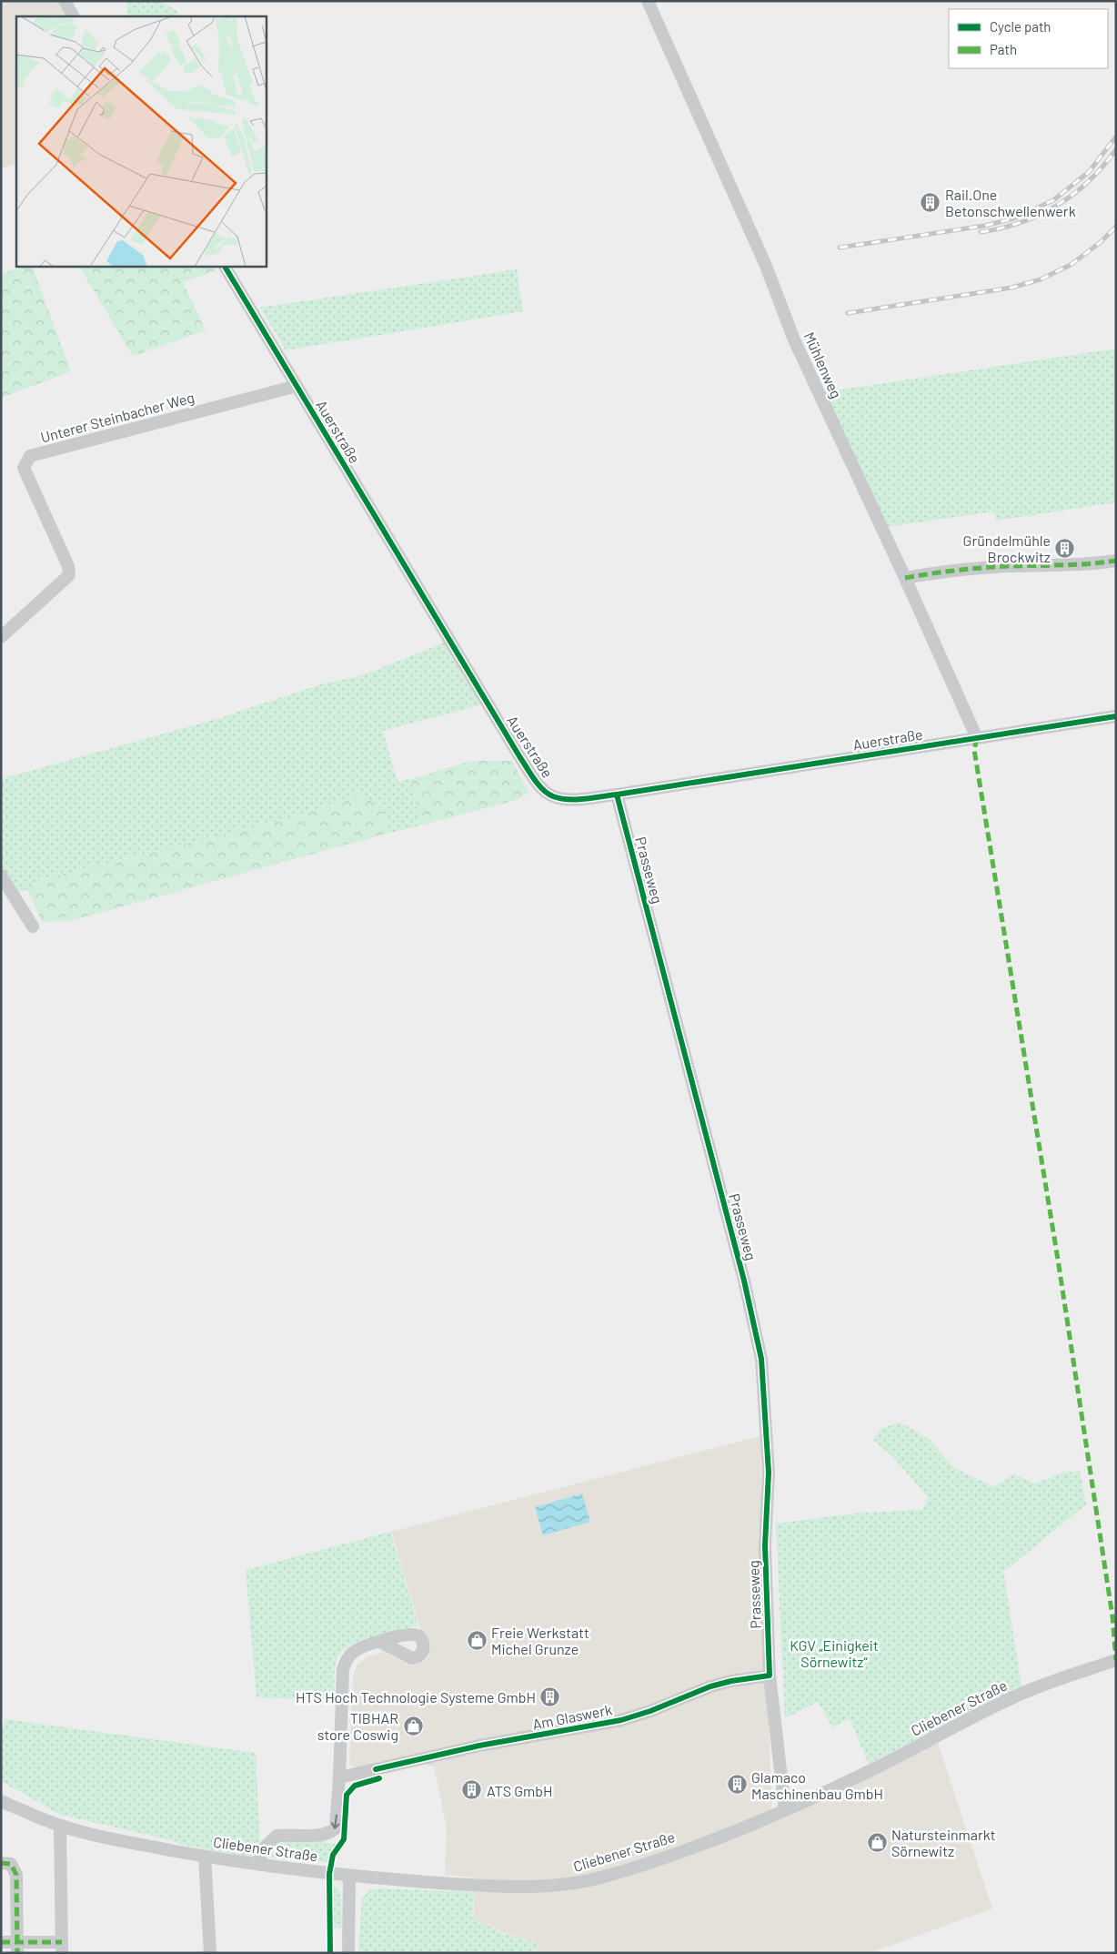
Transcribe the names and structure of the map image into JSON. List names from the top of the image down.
{
  "streets": {
    "street": [
      "Mühlenweg",
      "Unterer Steinbacher Weg",
      "Auerstraße",
      "Prasseweg",
      "Cliebener Straße",
      "Am Glaswerk"
    ]
  },
  "crossings": [
    ["Mühlenweg", "Auerstraße"],
    ["Unterer Steinbacher Weg", "Auerstraße"],
    ["Auerstraße", "Prasseweg"],
    ["Prasseweg", "Cliebener Straße"],
    ["Prasseweg", "Am Glaswerk"]
  ],
  "parks": ["KGV „Einigkeit Sörnewitz“"],
  "places": {
    "building": [
      "Rail.One Betonschwellenwerk",
      "Gründelmühle Brockwitz",
      "HTS Hoch Technologie Systeme GmbH",
      "Glamaco Maschinenbau GmbH",
      "ATS GmbH"
    ],
    "shop": ["Freie Werkstatt Michel Grunze", "TIBHAR store Coswig", "Natursteinmarkt Sörnewitz"]
  },
  "legend": ["Cycle path", "Path"]
}
